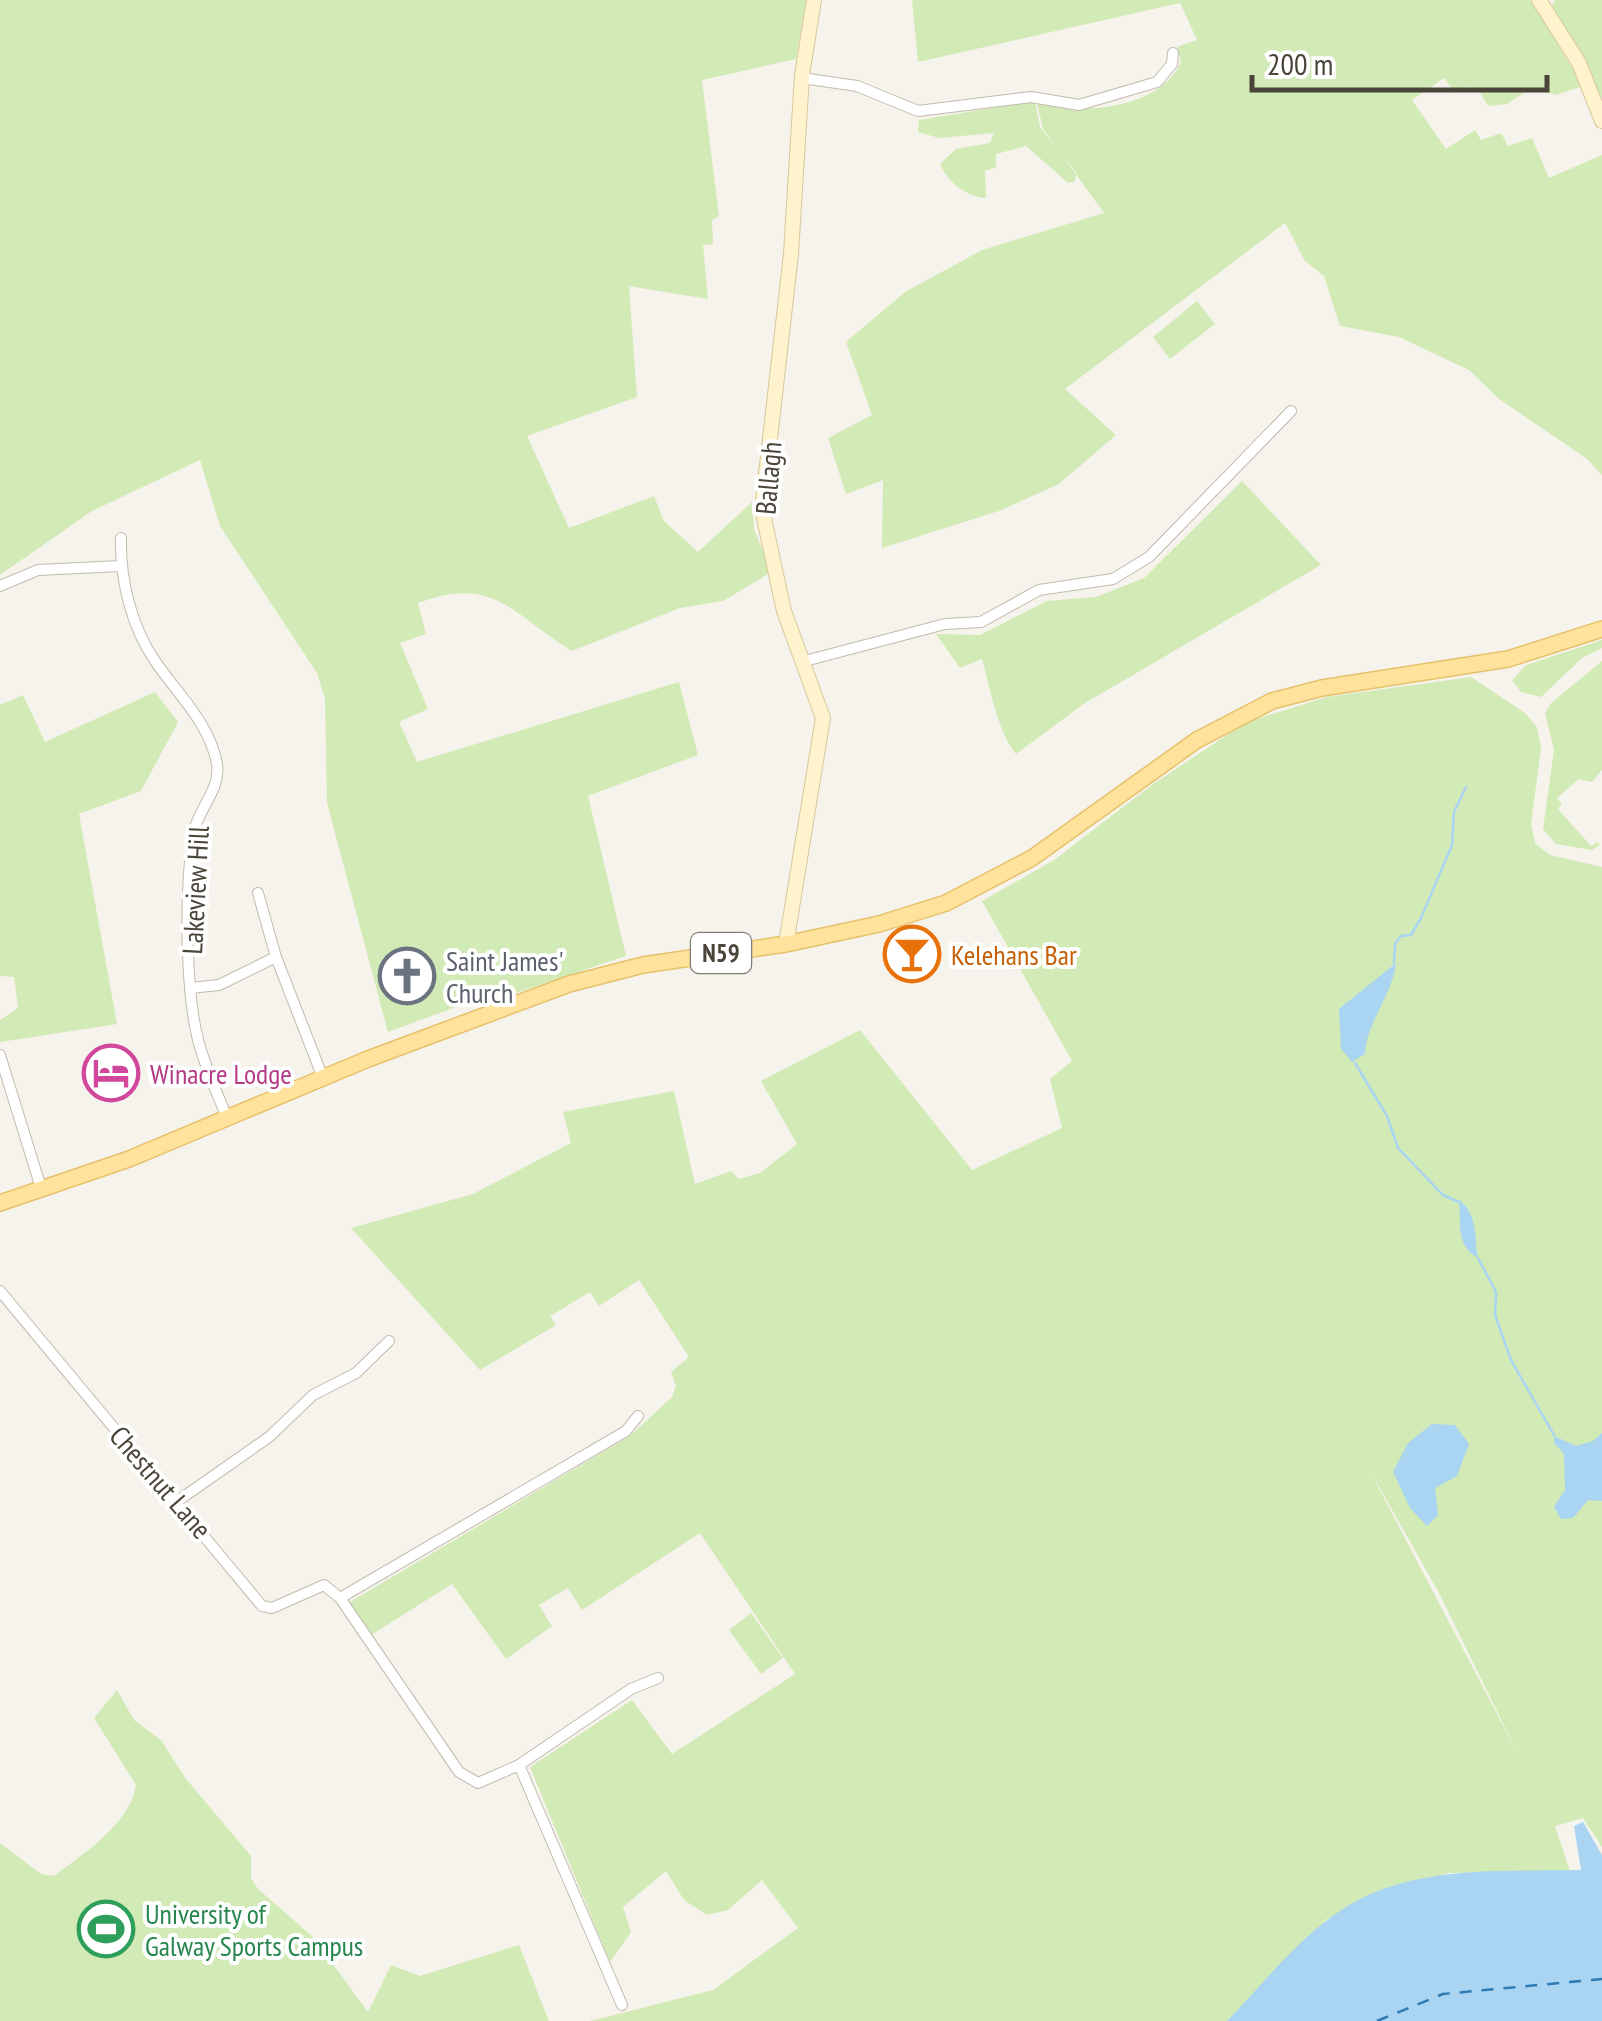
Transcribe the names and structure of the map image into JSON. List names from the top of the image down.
{
  "streets": {
    "main road": ["N59"],
    "street": ["Ballagh", "Lakeview Hill", "Chestnut Lane"]
  },
  "crossings": [
    ["Ballagh", "N59"],
    ["Lakeview Hill", "N59"]
  ],
  "places": {
    "bar": ["Kelehans Bar"],
    "church": ["Saint James' Church"],
    "hotel": ["Winacre Lodge"],
    "sports": ["University of Galway Sports Campus"]
  },
  "scale_bar": "200 m"
}
